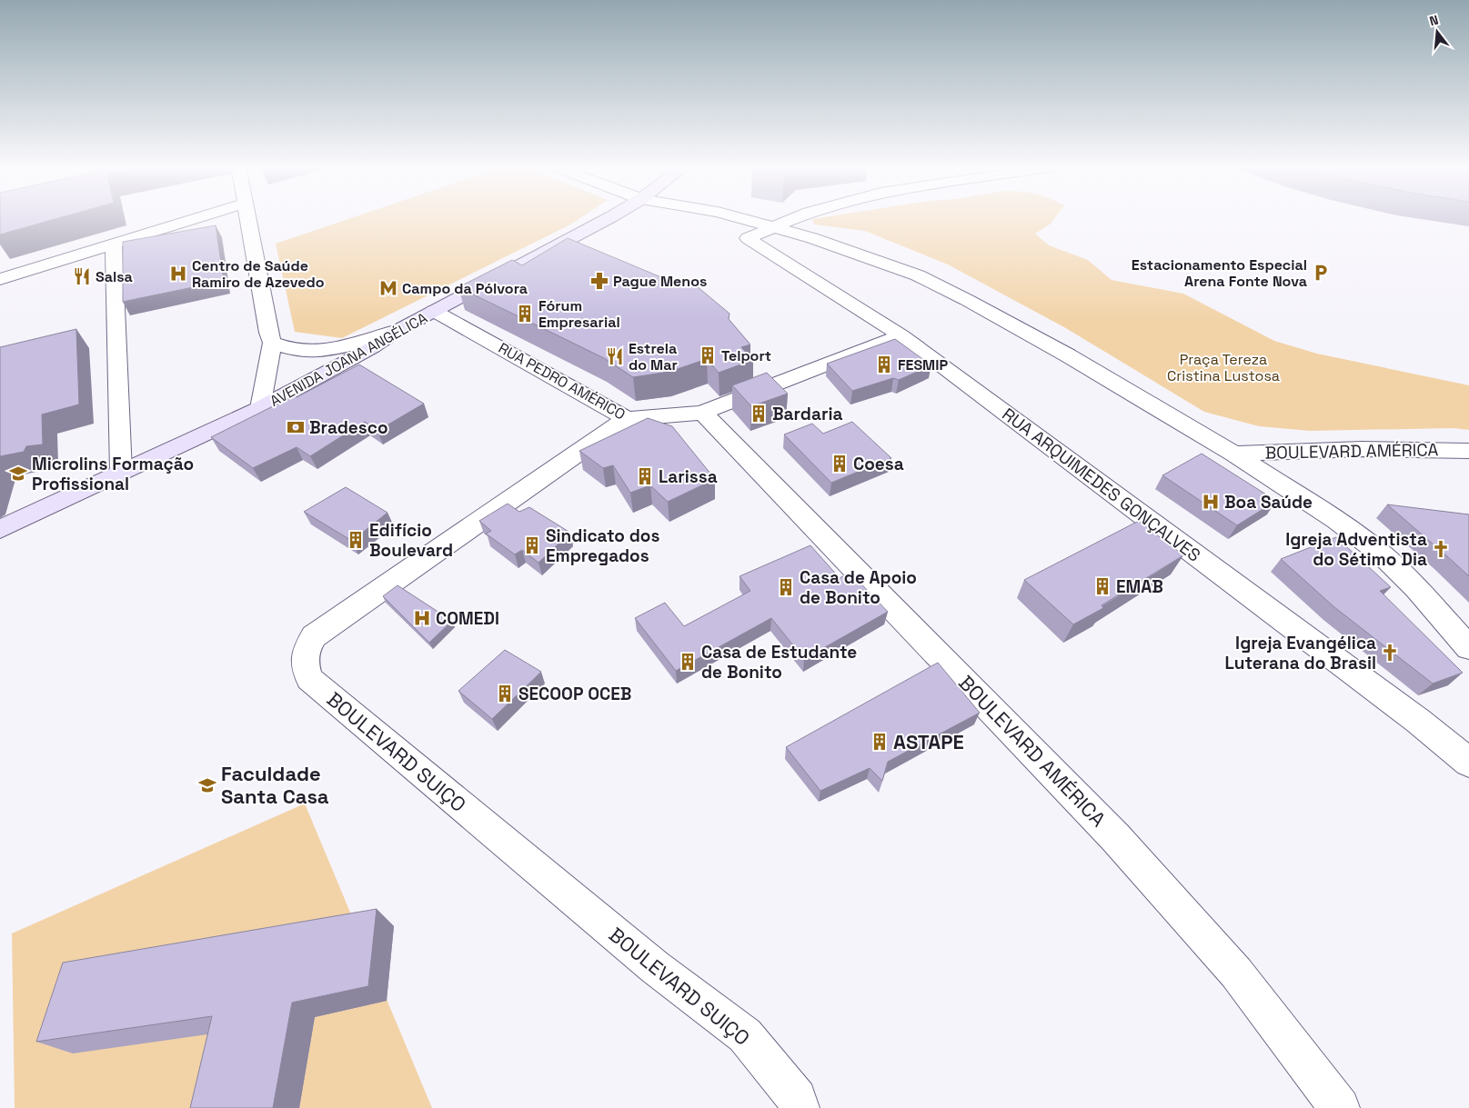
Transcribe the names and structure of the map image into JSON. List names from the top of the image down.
{
  "streets": {
    "main road": ["AVENIDA JOANA ANGÉLICA"],
    "street": [
      "RUA PEDRO AMÉRICO",
      "BOULEVARD AMÉRICA",
      "RUA ARQUIMEDES GONÇALVES",
      "BOULEVARD SUIÇO"
    ]
  },
  "crossings": [
    ["AVENIDA JOANA ANGÉLICA", "RUA PEDRO AMÉRICO"],
    ["RUA PEDRO AMÉRICO", "BOULEVARD AMÉRICA"],
    ["RUA PEDRO AMÉRICO", "RUA ARQUIMEDES GONÇALVES"],
    ["RUA PEDRO AMÉRICO", "BOULEVARD SUIÇO"]
  ],
  "parks": ["Praça Tereza Cristina Lustosa"],
  "places": {
    "parking": ["Estacionamento Especial Arena Fonte Nova"],
    "hospital": ["Centro de Saúde Ramiro de Azevedo", "Boa Saúde", "COMEDI"],
    "restaurant": ["Salsa", "Estrela do Mar"],
    "pharmacy": ["Pague Menos"],
    "metro station": ["Campo da Pólvora"],
    "building": [
      "Fórum Empresarial",
      "Telport",
      "FESMIP",
      "Bardaria",
      "Coesa",
      "Larissa",
      "Edifício Boulevard",
      "Sindicato dos Empregados",
      "EMAB",
      "Casa de Apoio de Bonito",
      "Casa de Estudante de Bonito",
      "SECOOP OCEB",
      "ASTAPE"
    ],
    "bank": ["Bradesco"],
    "school or university": ["Microlins Formação Profissional", "Faculdade Santa Casa"],
    "church": ["Igreja Adventista do Sétimo Dia", "Igreja Evangélica Luterana do Brasil"]
  },
  "north": "top"
}
